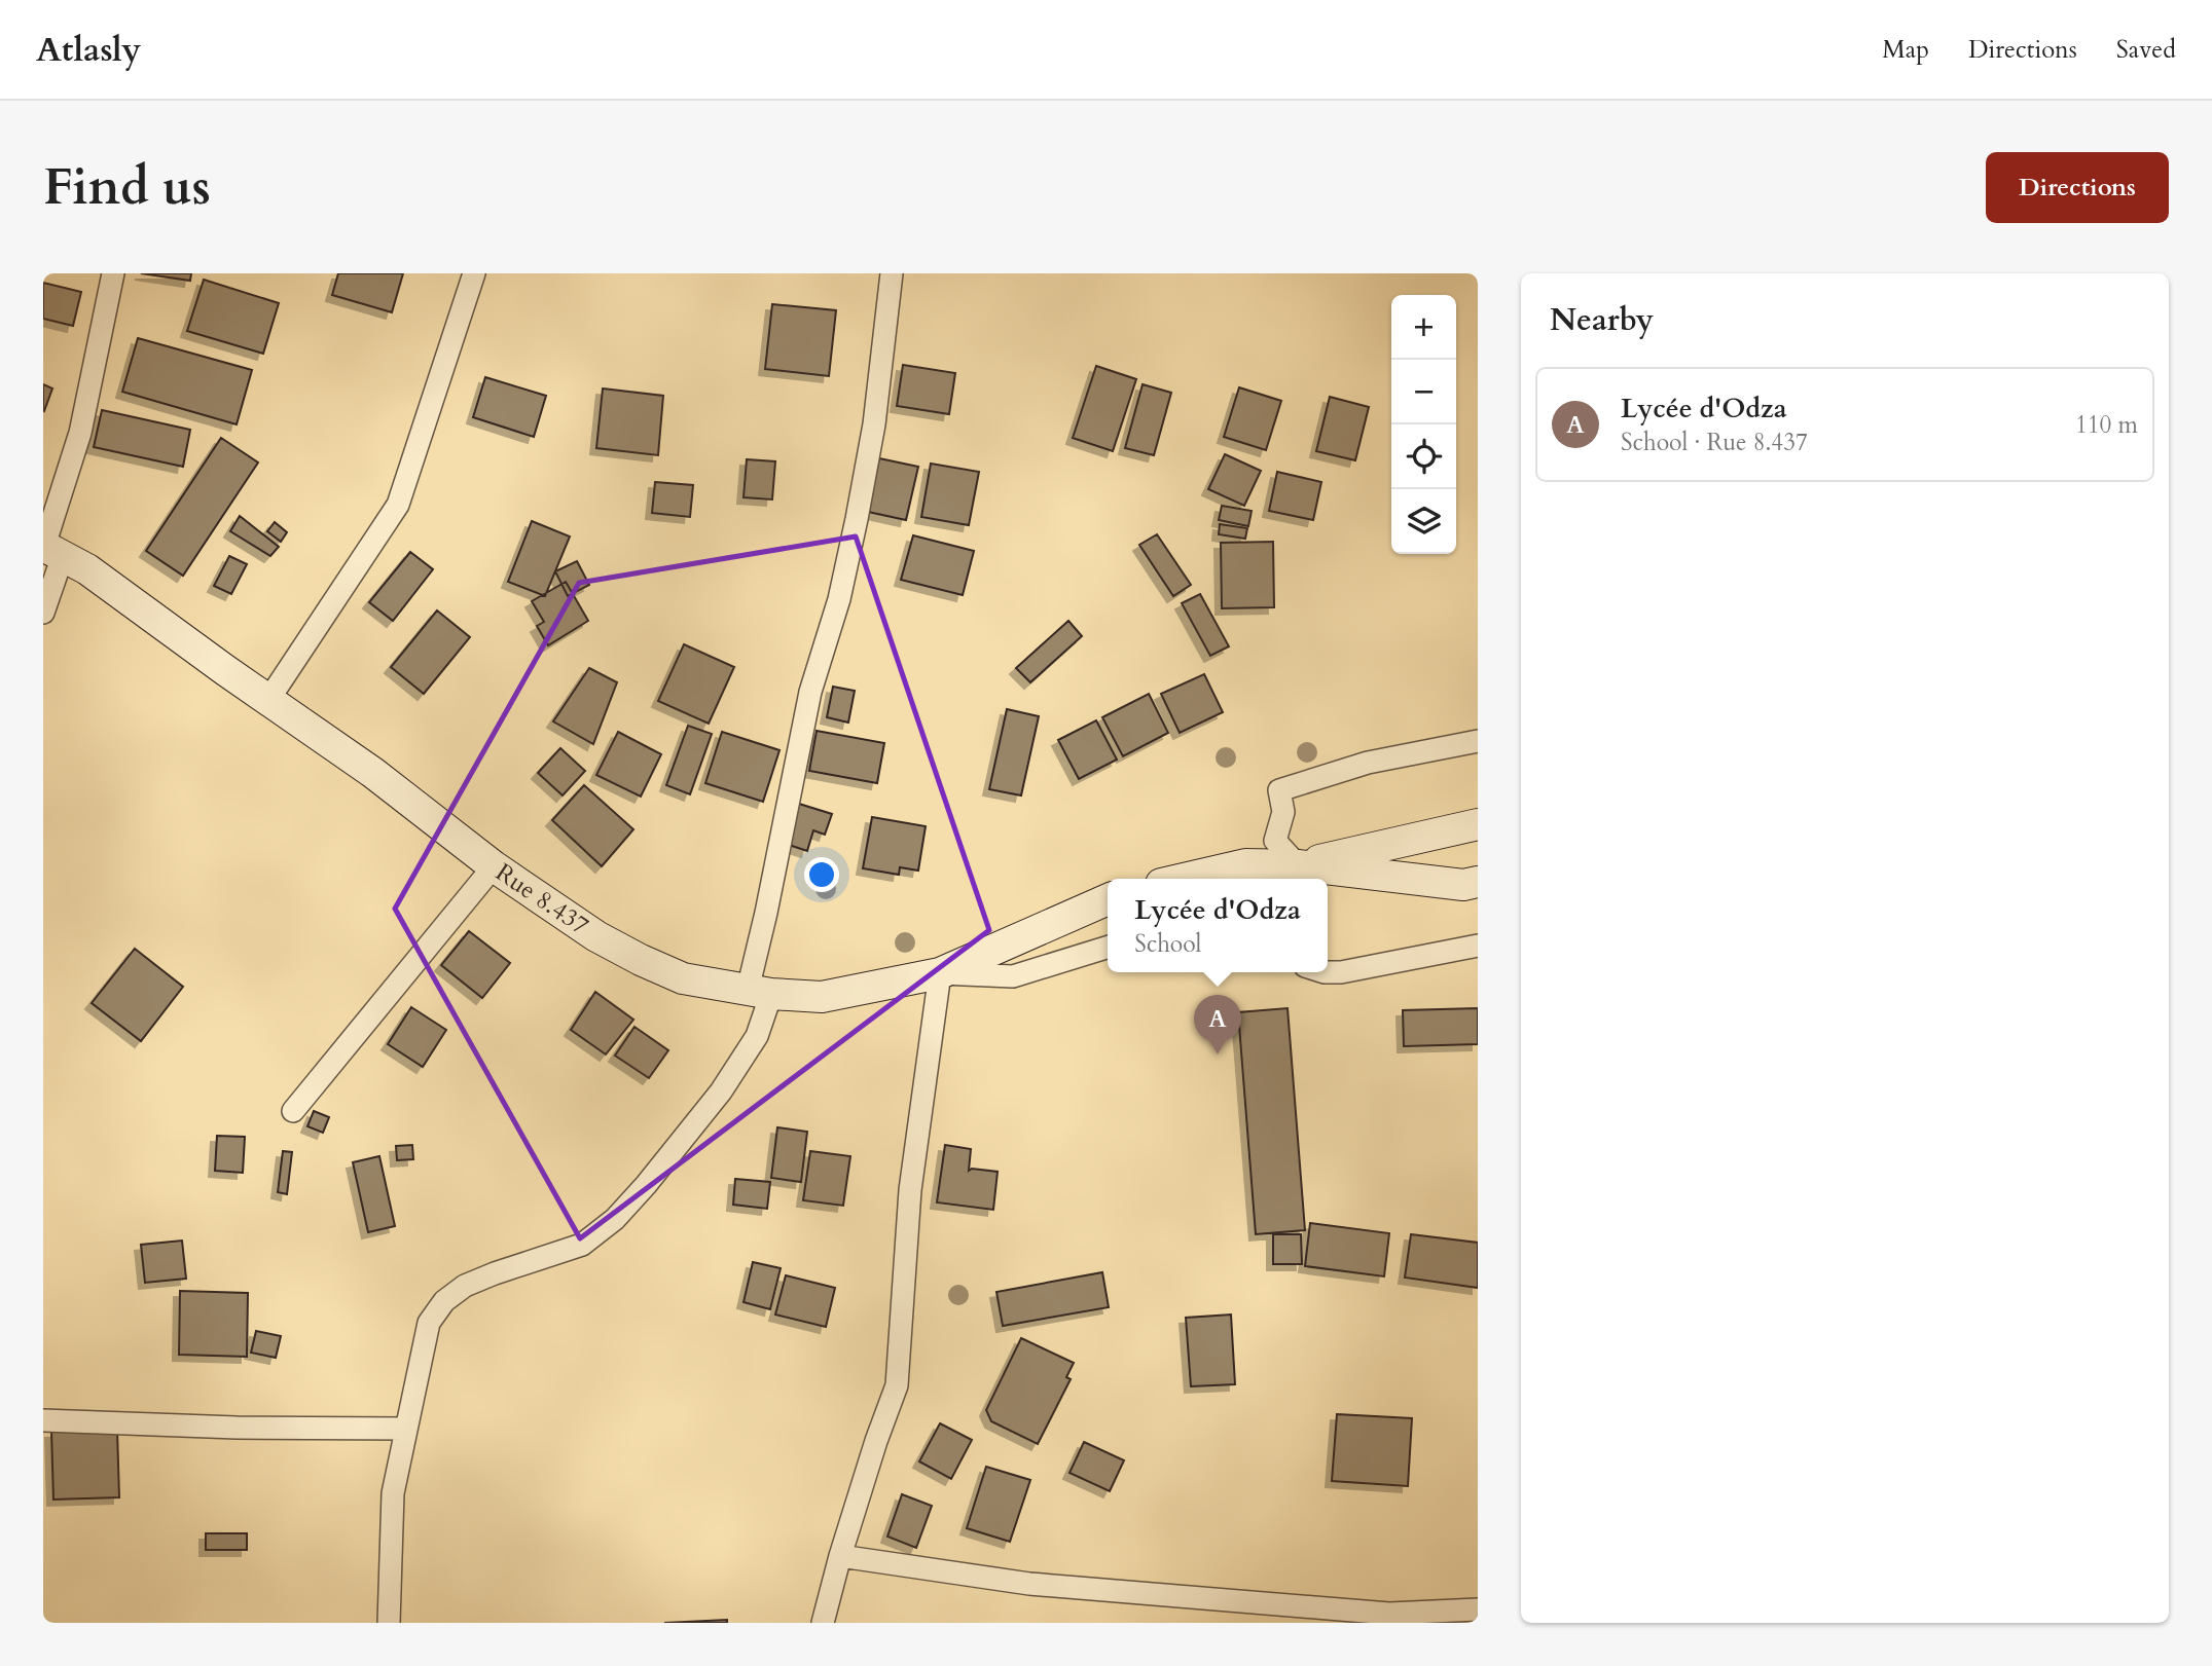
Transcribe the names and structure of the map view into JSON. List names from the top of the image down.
{
  "streets": {
    "main road": ["Rue 8.437"]
  },
  "page": {
    "header": "Atlasly",
    "nav": ["Map", "Directions", "Saved"],
    "buttons": "Directions",
    "title": "Find us",
    "heading": "Nearby",
    "map_buttons": ["+", "−"],
    "list": [
      {
        "mark": "A",
        "name": "Lycée d'Odza",
        "note": "School · Rue 8.437",
        "value": "110 m"
      }
    ],
    "popup": ["Lycée d'Odza", "School"],
    "pins": "A"
  }
}
